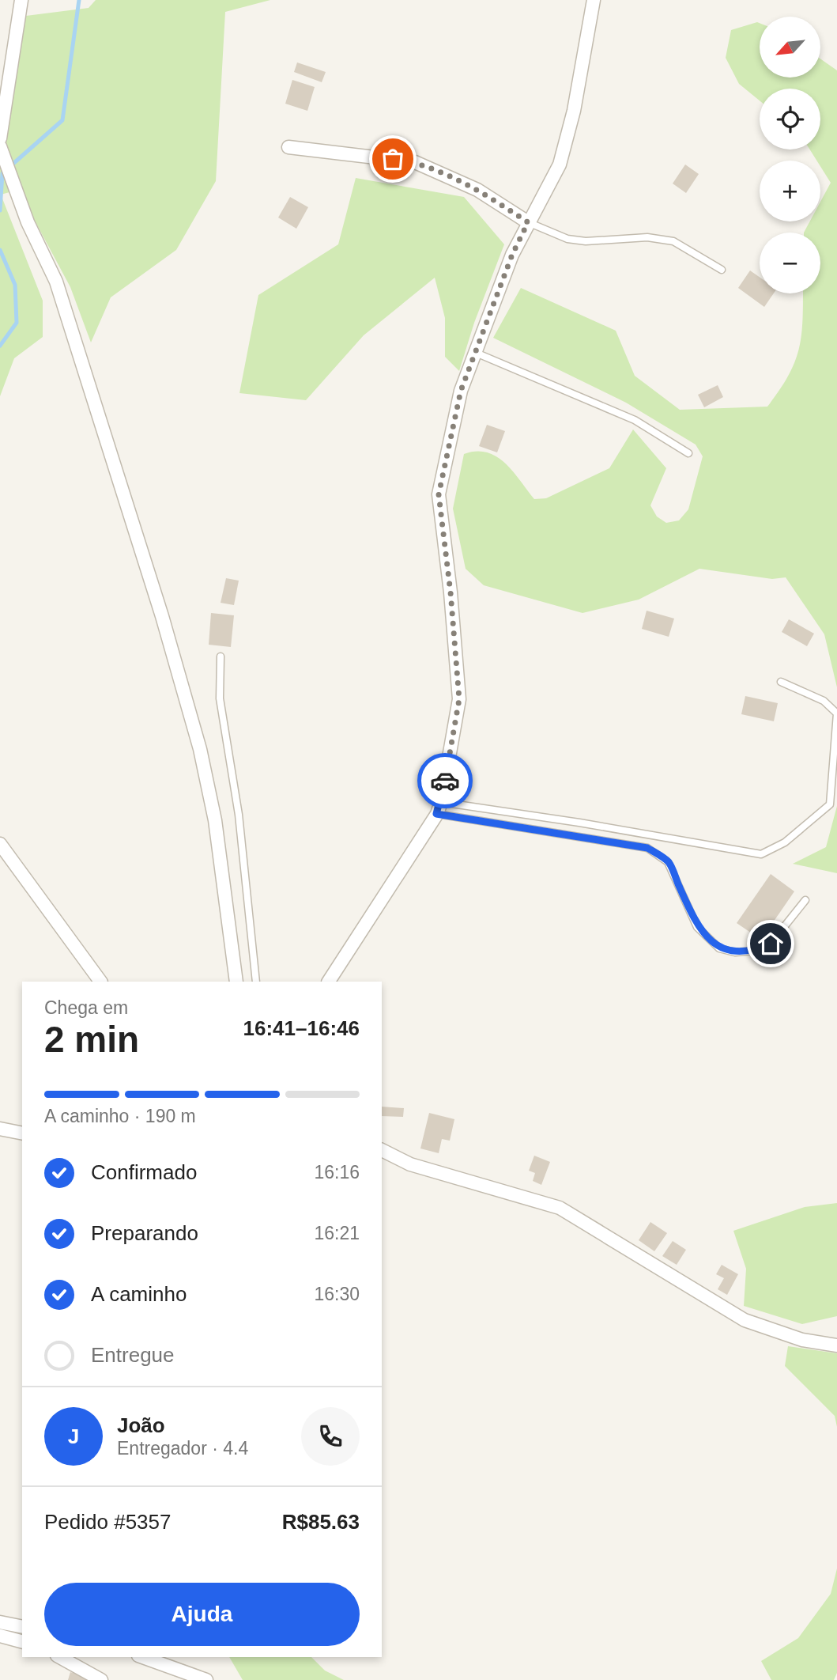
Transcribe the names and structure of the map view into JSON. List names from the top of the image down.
{
  "north": "bottom left",
  "page": {
    "map_buttons": ["+", "−"],
    "heading": ["2 min", "Chega em", "16:41–16:46"],
    "panel": [
      "João",
      "Entregador · 4.4",
      "Pedido #5357",
      "R$85.63"
    ],
    "bar": "A caminho · 190 m",
    "list": [
      ["Confirmado", "16:16"],
      ["Preparando", "16:21"],
      ["A caminho", "16:30"],
      "Entregue"
    ],
    "round": "J",
    "buttons": "Ajuda"
  }
}
